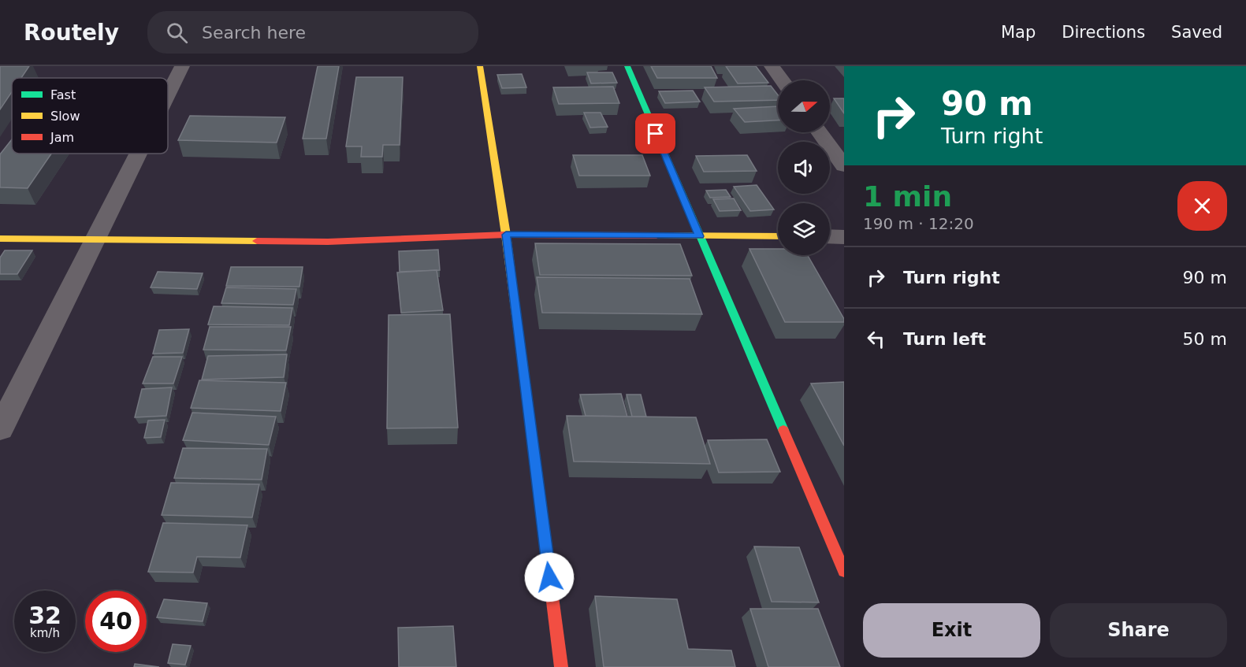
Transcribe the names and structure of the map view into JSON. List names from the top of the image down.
{
  "legend": ["Fast", "Slow", "Jam"],
  "north": "right",
  "page": {
    "header": "Routely",
    "search": "Search here",
    "nav": ["Map", "Directions", "Saved"],
    "turn": ["90 m", "Turn right"],
    "heading": ["1 min", "190 m · 12:20"],
    "list": [
      {
        "name": "Turn right",
        "value": "90 m"
      },
      {
        "name": "Turn left",
        "value": "50 m"
      }
    ],
    "speed": "32 km/h",
    "limit": "40",
    "buttons": ["Exit", "Share"]
  }
}
